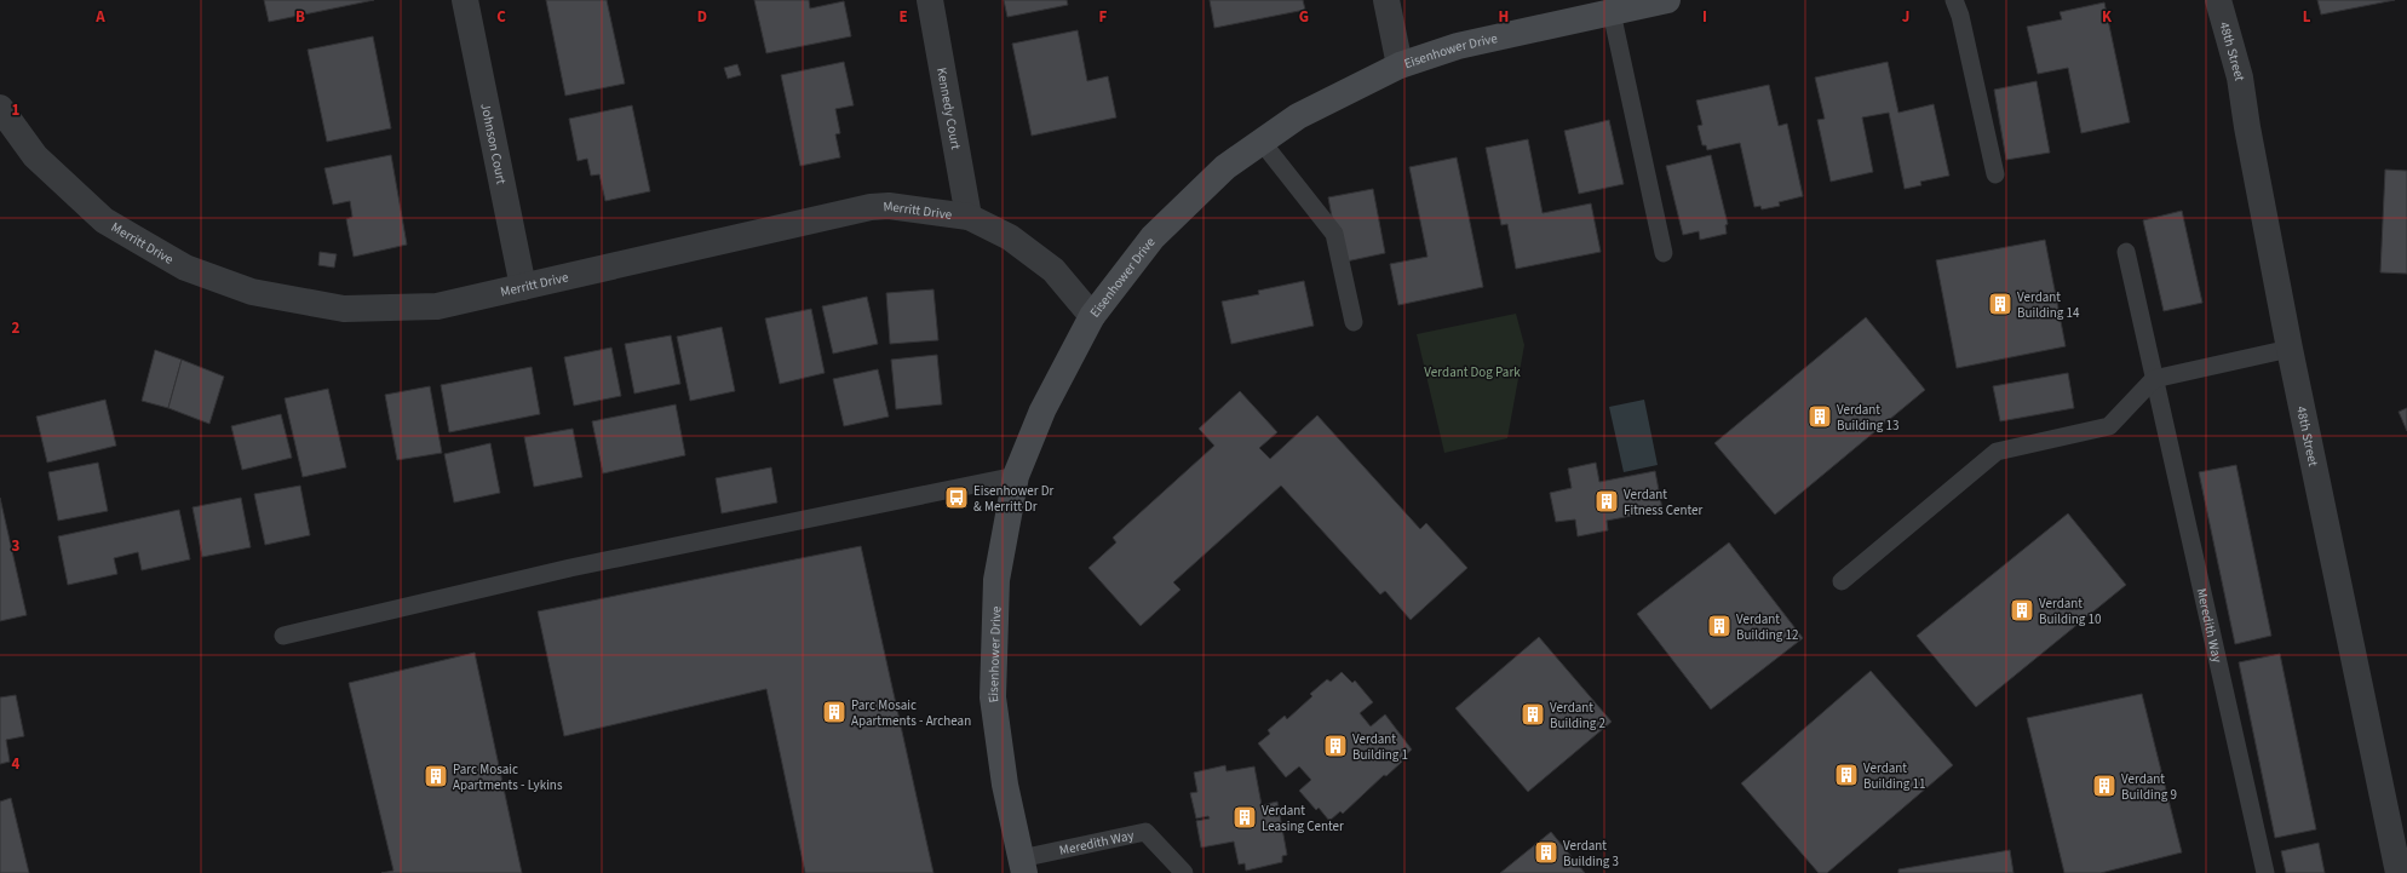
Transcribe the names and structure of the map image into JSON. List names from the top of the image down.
{
  "streets": {
    "street": [
      "Eisenhower Drive",
      "48th Street",
      "Kennedy Court",
      "Johnson Court",
      "Merritt Drive"
    ],
    "lane": ["Meredith Way"]
  },
  "crossings": [
    ["Eisenhower Drive", "Merritt Drive"],
    ["Eisenhower Drive", "Meredith Way"],
    ["Kennedy Court", "Merritt Drive"],
    ["Johnson Court", "Merritt Drive"]
  ],
  "parks": ["Verdant Dog Park"],
  "places": {
    "building": [
      "Verdant Building 14",
      "Verdant Building 13",
      "Verdant Fitness Center",
      "Verdant Building 10",
      "Verdant Building 12",
      "Parc Mosaic Apartments - Archean",
      "Verdant Building 2",
      "Verdant Building 1",
      "Verdant Building 11",
      "Parc Mosaic Apartments - Lykins",
      "Verdant Building 9",
      "Verdant Leasing Center",
      "Verdant Building 3"
    ],
    "bus stop": ["Eisenhower Dr & Merritt Dr"]
  },
  "grid": {
    "columns": [
      "A",
      "B",
      "C",
      "D",
      "E",
      "F",
      "G",
      "H",
      "I",
      "J",
      "K",
      "L"
    ],
    "rows": [
      "1",
      "2",
      "3",
      "4"
    ]
  }
}
